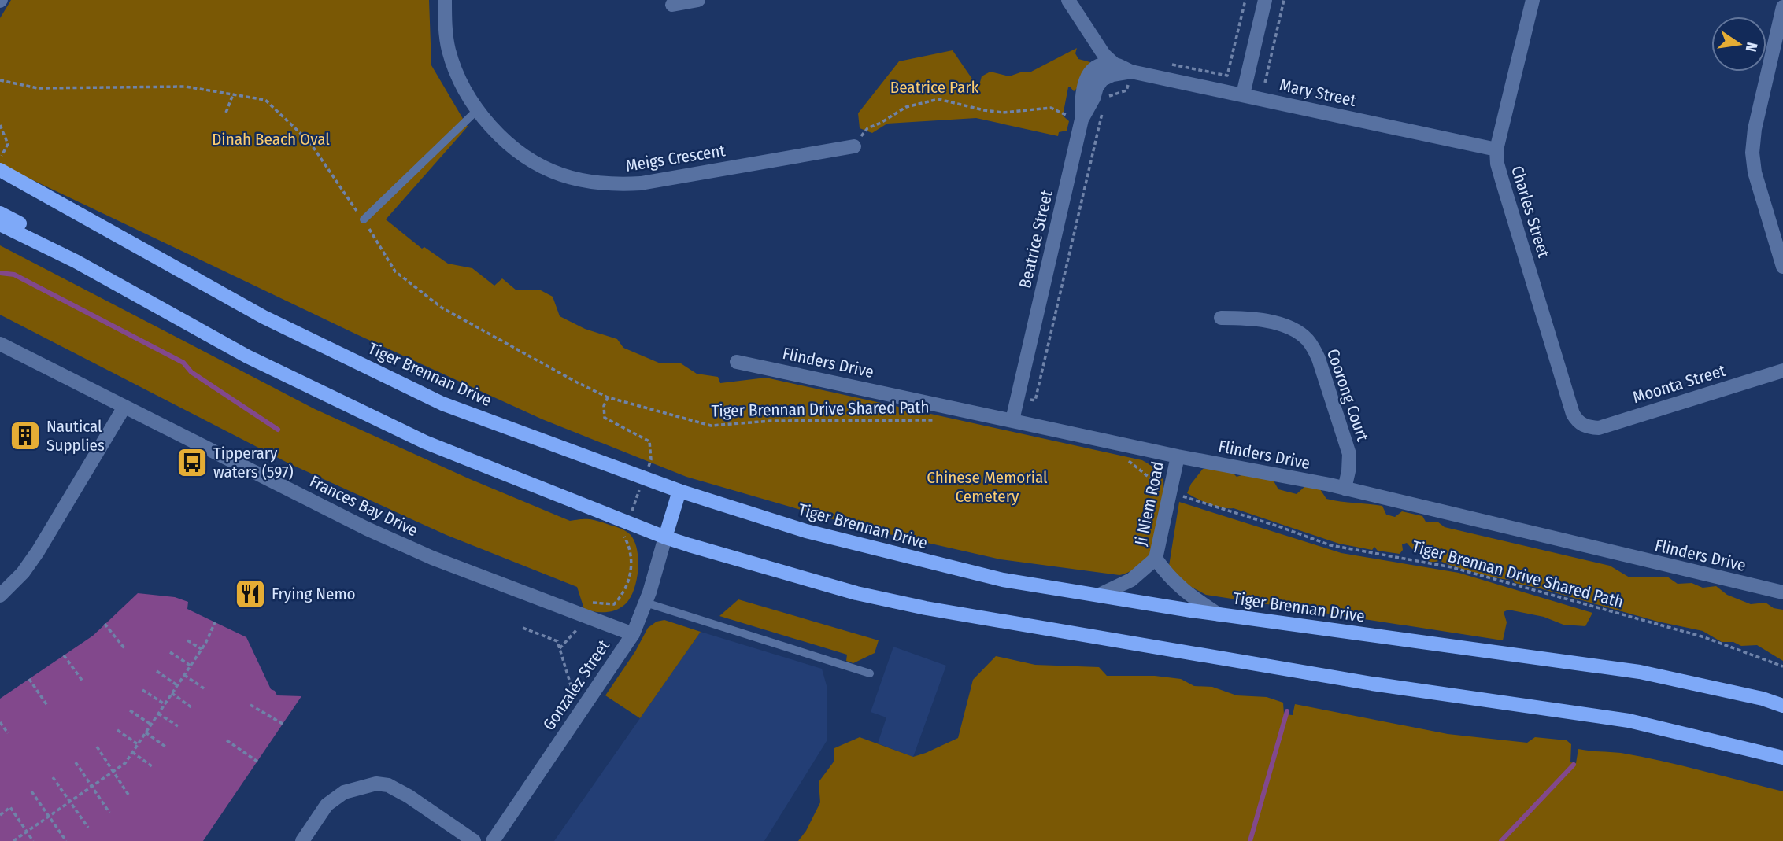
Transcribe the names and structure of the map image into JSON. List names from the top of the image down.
{
  "streets": {
    "main road": ["Tiger Brennan Drive"],
    "street": [
      "Mary Street",
      "Meigs Crescent",
      "Charles Street",
      "Beatrice Street",
      "Flinders Drive",
      "Moonta Street",
      "Coorong Court",
      "Ji Niem Road",
      "Frances Bay Drive",
      "Gonzalez Street"
    ],
    "path": ["Tiger Brennan Drive Shared Path"]
  },
  "crossings": [
    ["Mary Street", "Charles Street"],
    ["Charles Street", "Moonta Street"],
    ["Beatrice Street", "Flinders Drive"],
    ["Flinders Drive", "Coorong Court"],
    ["Flinders Drive", "Ji Niem Road"],
    ["Tiger Brennan Drive", "Ji Niem Road"],
    ["Frances Bay Drive", "Gonzalez Street"]
  ],
  "parks": ["Beatrice Park", "Dinah Beach Oval", "Chinese Memorial Cemetery"],
  "places": {
    "building": ["Nautical Supplies"],
    "bus stop": ["Tipperary waters (597)"],
    "restaurant": ["Frying Nemo"]
  },
  "north": "right"
}
